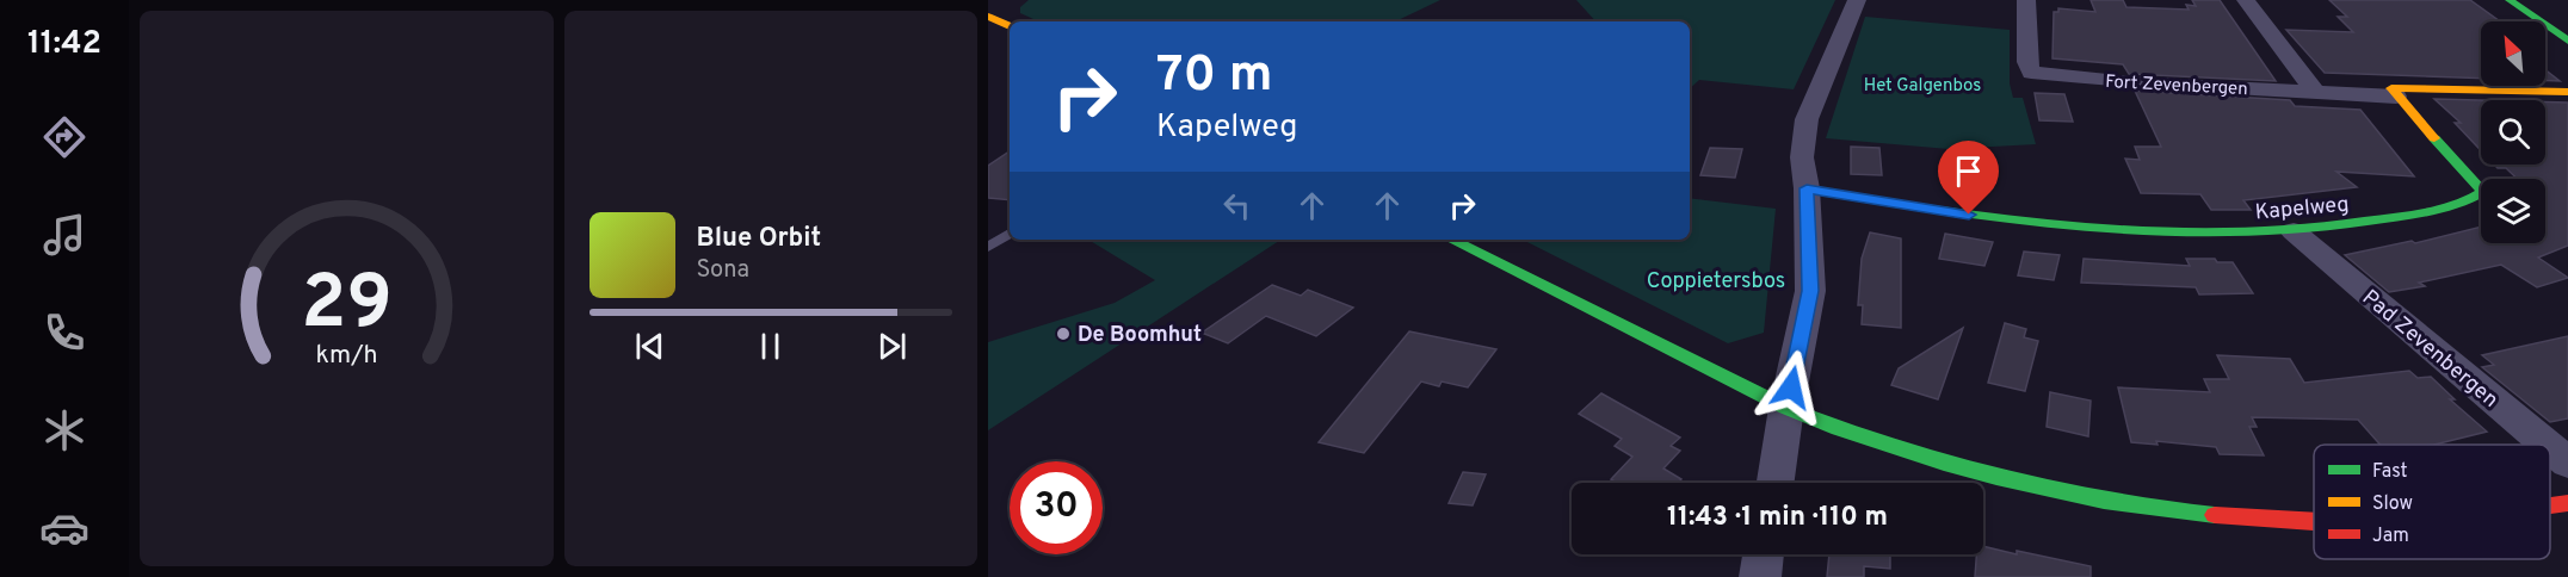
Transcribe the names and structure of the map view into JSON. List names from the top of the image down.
{
  "streets": {
    "street": ["Fort Zevenbergen", "Kapelweg", "Pad Zevenbergen"]
  },
  "crossings": [
    ["Fort Zevenbergen", "Kapelweg"],
    ["Kapelweg", "Pad Zevenbergen"]
  ],
  "parks": ["Het Galgenbos", "Coppietersbos"],
  "places": ["De Boomhut"],
  "legend": ["Fast", "Slow", "Jam"],
  "north": "top left",
  "page": {
    "tabs": "11:42",
    "turn": ["70 m", "Kapelweg"],
    "song": ["Blue Orbit", "Sona"],
    "limit": "30",
    "trip": "11:43 · 1 min · 110 m",
    "gauge": ["29", "km/h"]
  }
}
